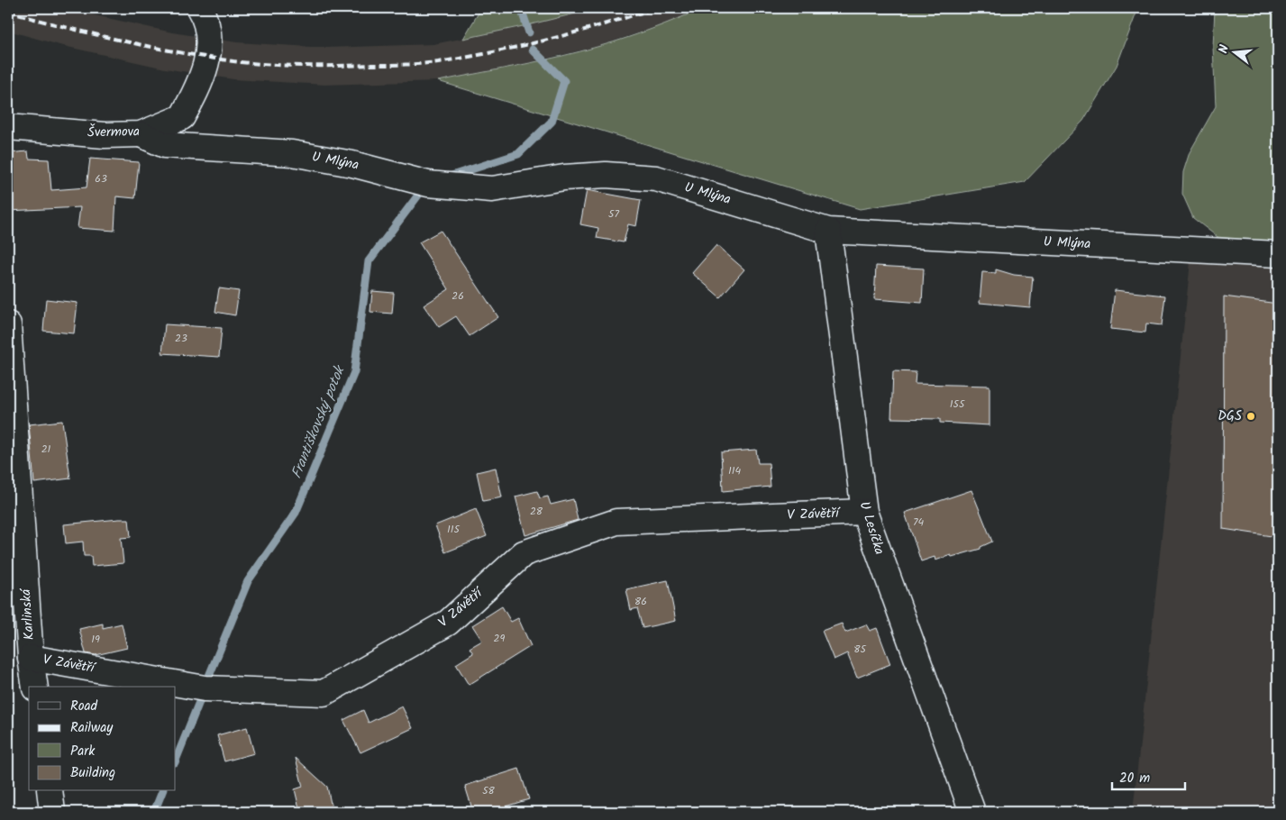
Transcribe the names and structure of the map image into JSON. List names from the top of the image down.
{
  "streets": {
    "street": [
      "Švermova",
      "U Mlýna",
      "V Závětří",
      "U Lesíčka",
      "Karlinská"
    ]
  },
  "crossings": [
    ["Švermova", "U Mlýna"],
    ["U Mlýna", "U Lesíčka"],
    ["V Závětří", "U Lesíčka"],
    ["V Závětří", "Karlinská"]
  ],
  "water": ["Františkovský potok"],
  "places": ["DGS"],
  "house_numbers": [
    "63",
    "57",
    "26",
    "23",
    "155",
    "21",
    "114",
    "28",
    "74",
    "115",
    "86",
    "29",
    "19",
    "85",
    "58"
  ],
  "legend": [
    "Road",
    "Railway",
    "Park",
    "Building"
  ],
  "scale_bar": "20 m",
  "north": "left"
}
